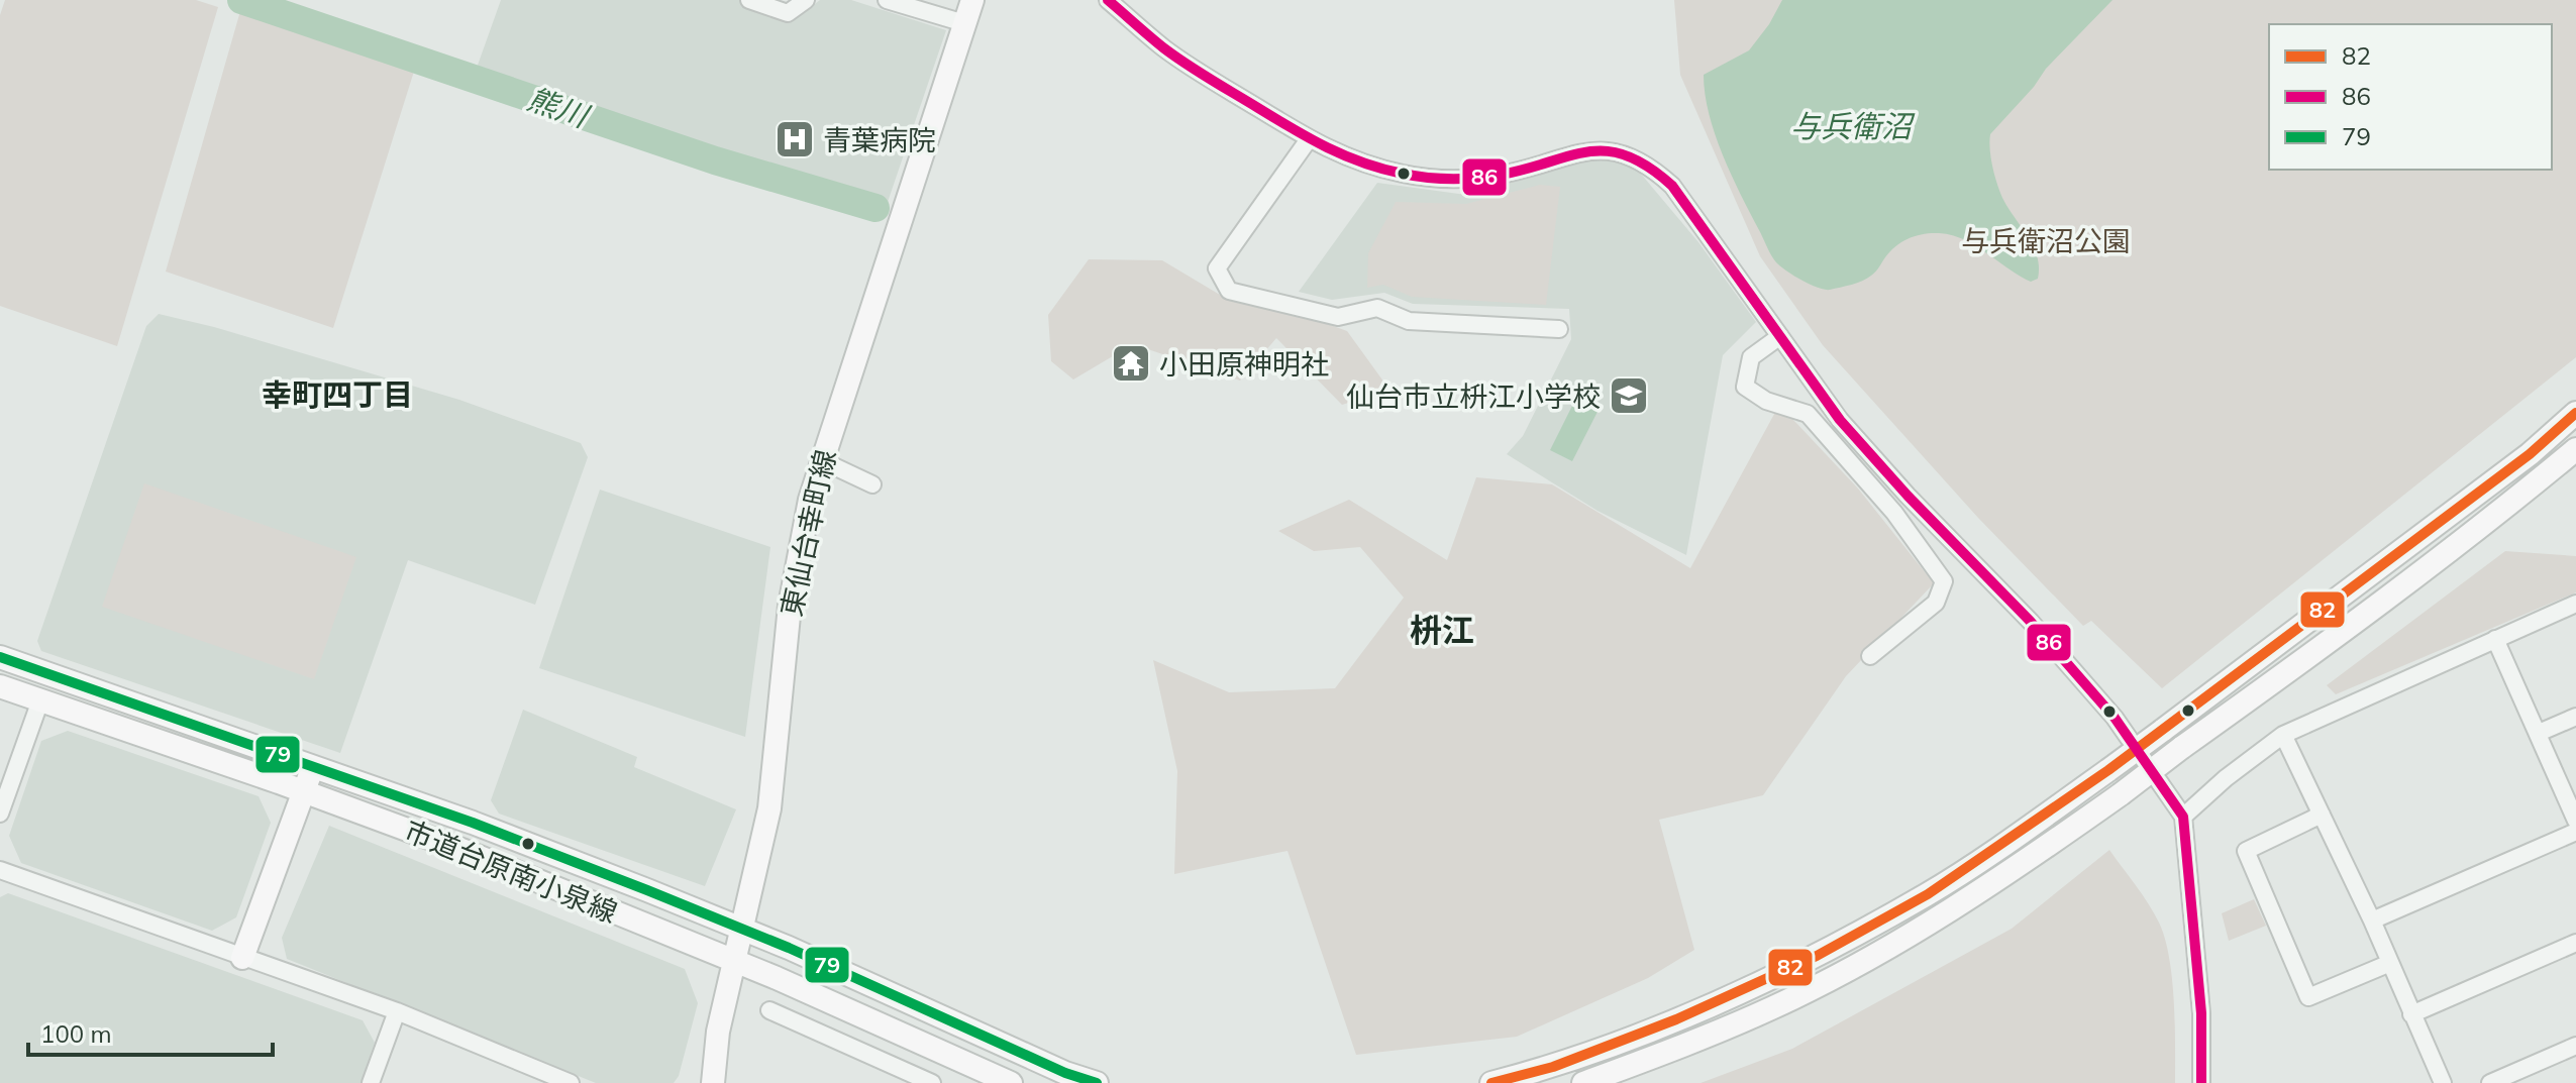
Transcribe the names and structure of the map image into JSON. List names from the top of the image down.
{
  "streets": {
    "street": ["東仙台幸町線", "市道台原南小泉線"]
  },
  "crossings": [
    ["東仙台幸町線", "市道台原南小泉線"]
  ],
  "districts": ["幸町四丁目", "枡江"],
  "water": ["熊川", "与兵衛沼"],
  "parks": ["与兵衛沼公園"],
  "places": {
    "hospital": ["青葉病院"],
    "temple": ["小田原神明社"],
    "school or university": ["仙台市立枡江小学校"]
  },
  "lines": ["transit line 86", "transit line 82", "transit line 79"],
  "legend": ["82", "86", "79"],
  "scale_bar": "100 m"
}
